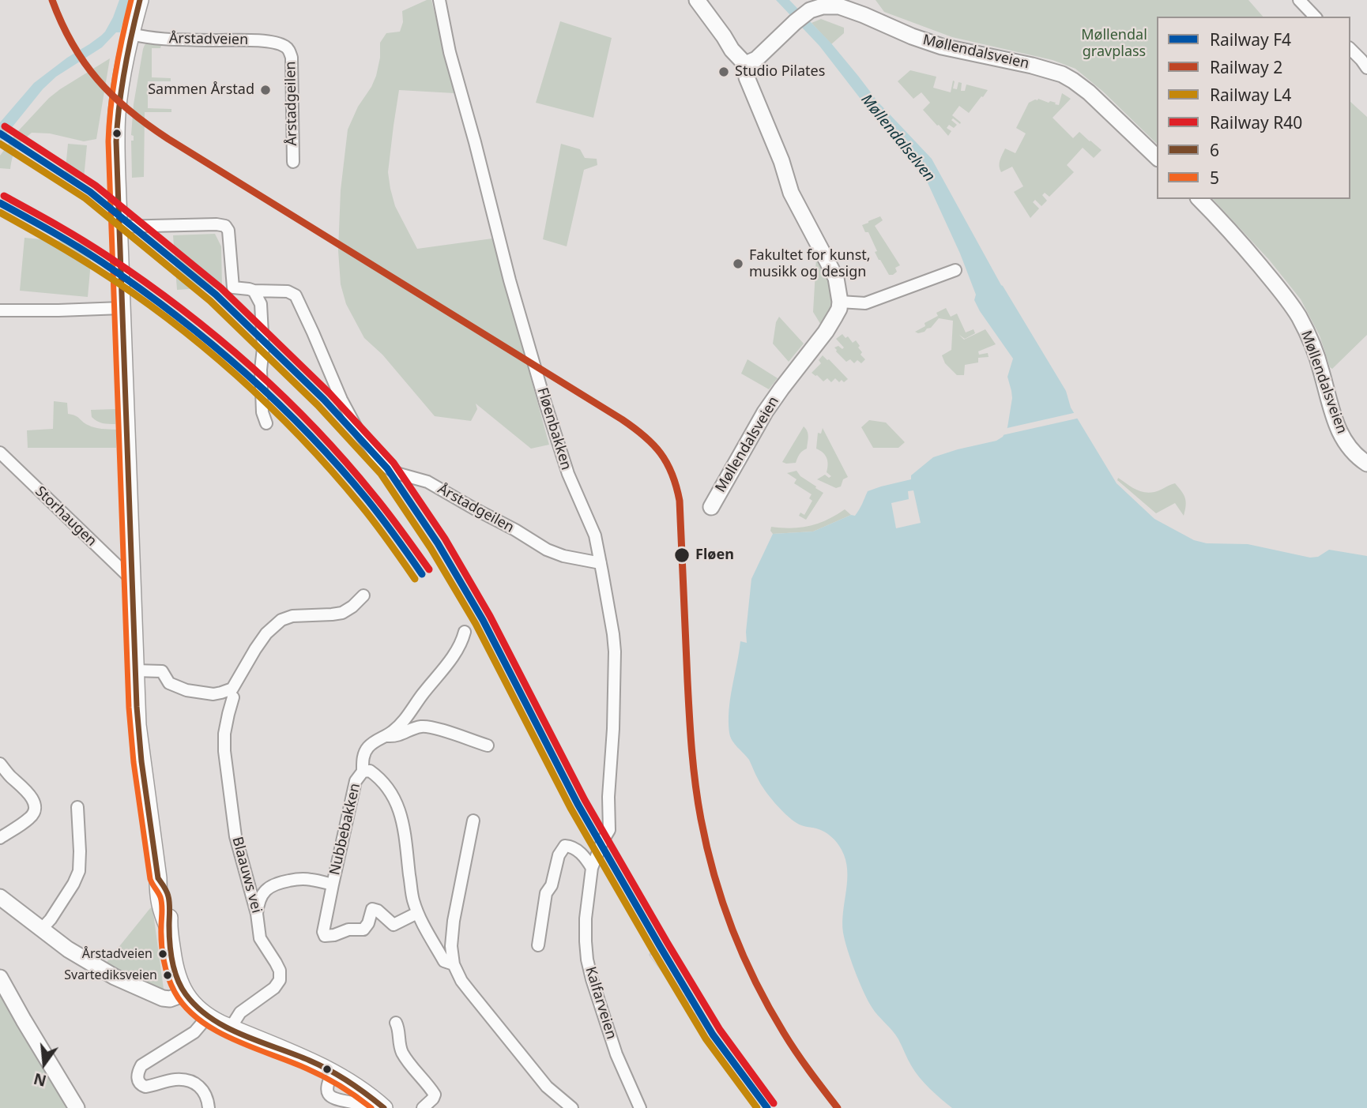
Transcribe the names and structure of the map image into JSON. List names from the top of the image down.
{
  "streets": {
    "street": [
      "Årstadveien",
      "Møllendalsveien",
      "Årstadgeilen",
      "Fløenbakken",
      "Storhaugen",
      "Nubbebakken",
      "Blaauws vei",
      "Kalfarveien"
    ]
  },
  "crossings": [
    ["Årstadveien", "Årstadgeilen"],
    ["Årstadgeilen", "Fløenbakken"],
    ["Fløenbakken", "Kalfarveien"],
    ["Nubbebakken", "Blaauws vei"]
  ],
  "water": ["Møllendalselven"],
  "parks": ["Møllendal gravplass"],
  "places": [
    "Studio Pilates",
    "Sammen Årstad",
    "Fakultet for kunst, musikk og design",
    "Fløen",
    "Årstadveien",
    "Svartediksveien"
  ],
  "lines": [
    "rail line 2",
    "transit line 6",
    "transit line 5",
    "rail line R40",
    "rail line F4",
    "rail line L4"
  ],
  "legend": [
    "Railway F4",
    "Railway 2",
    "Railway L4",
    "Railway R40",
    "6",
    "5"
  ],
  "north": "bottom"
}
